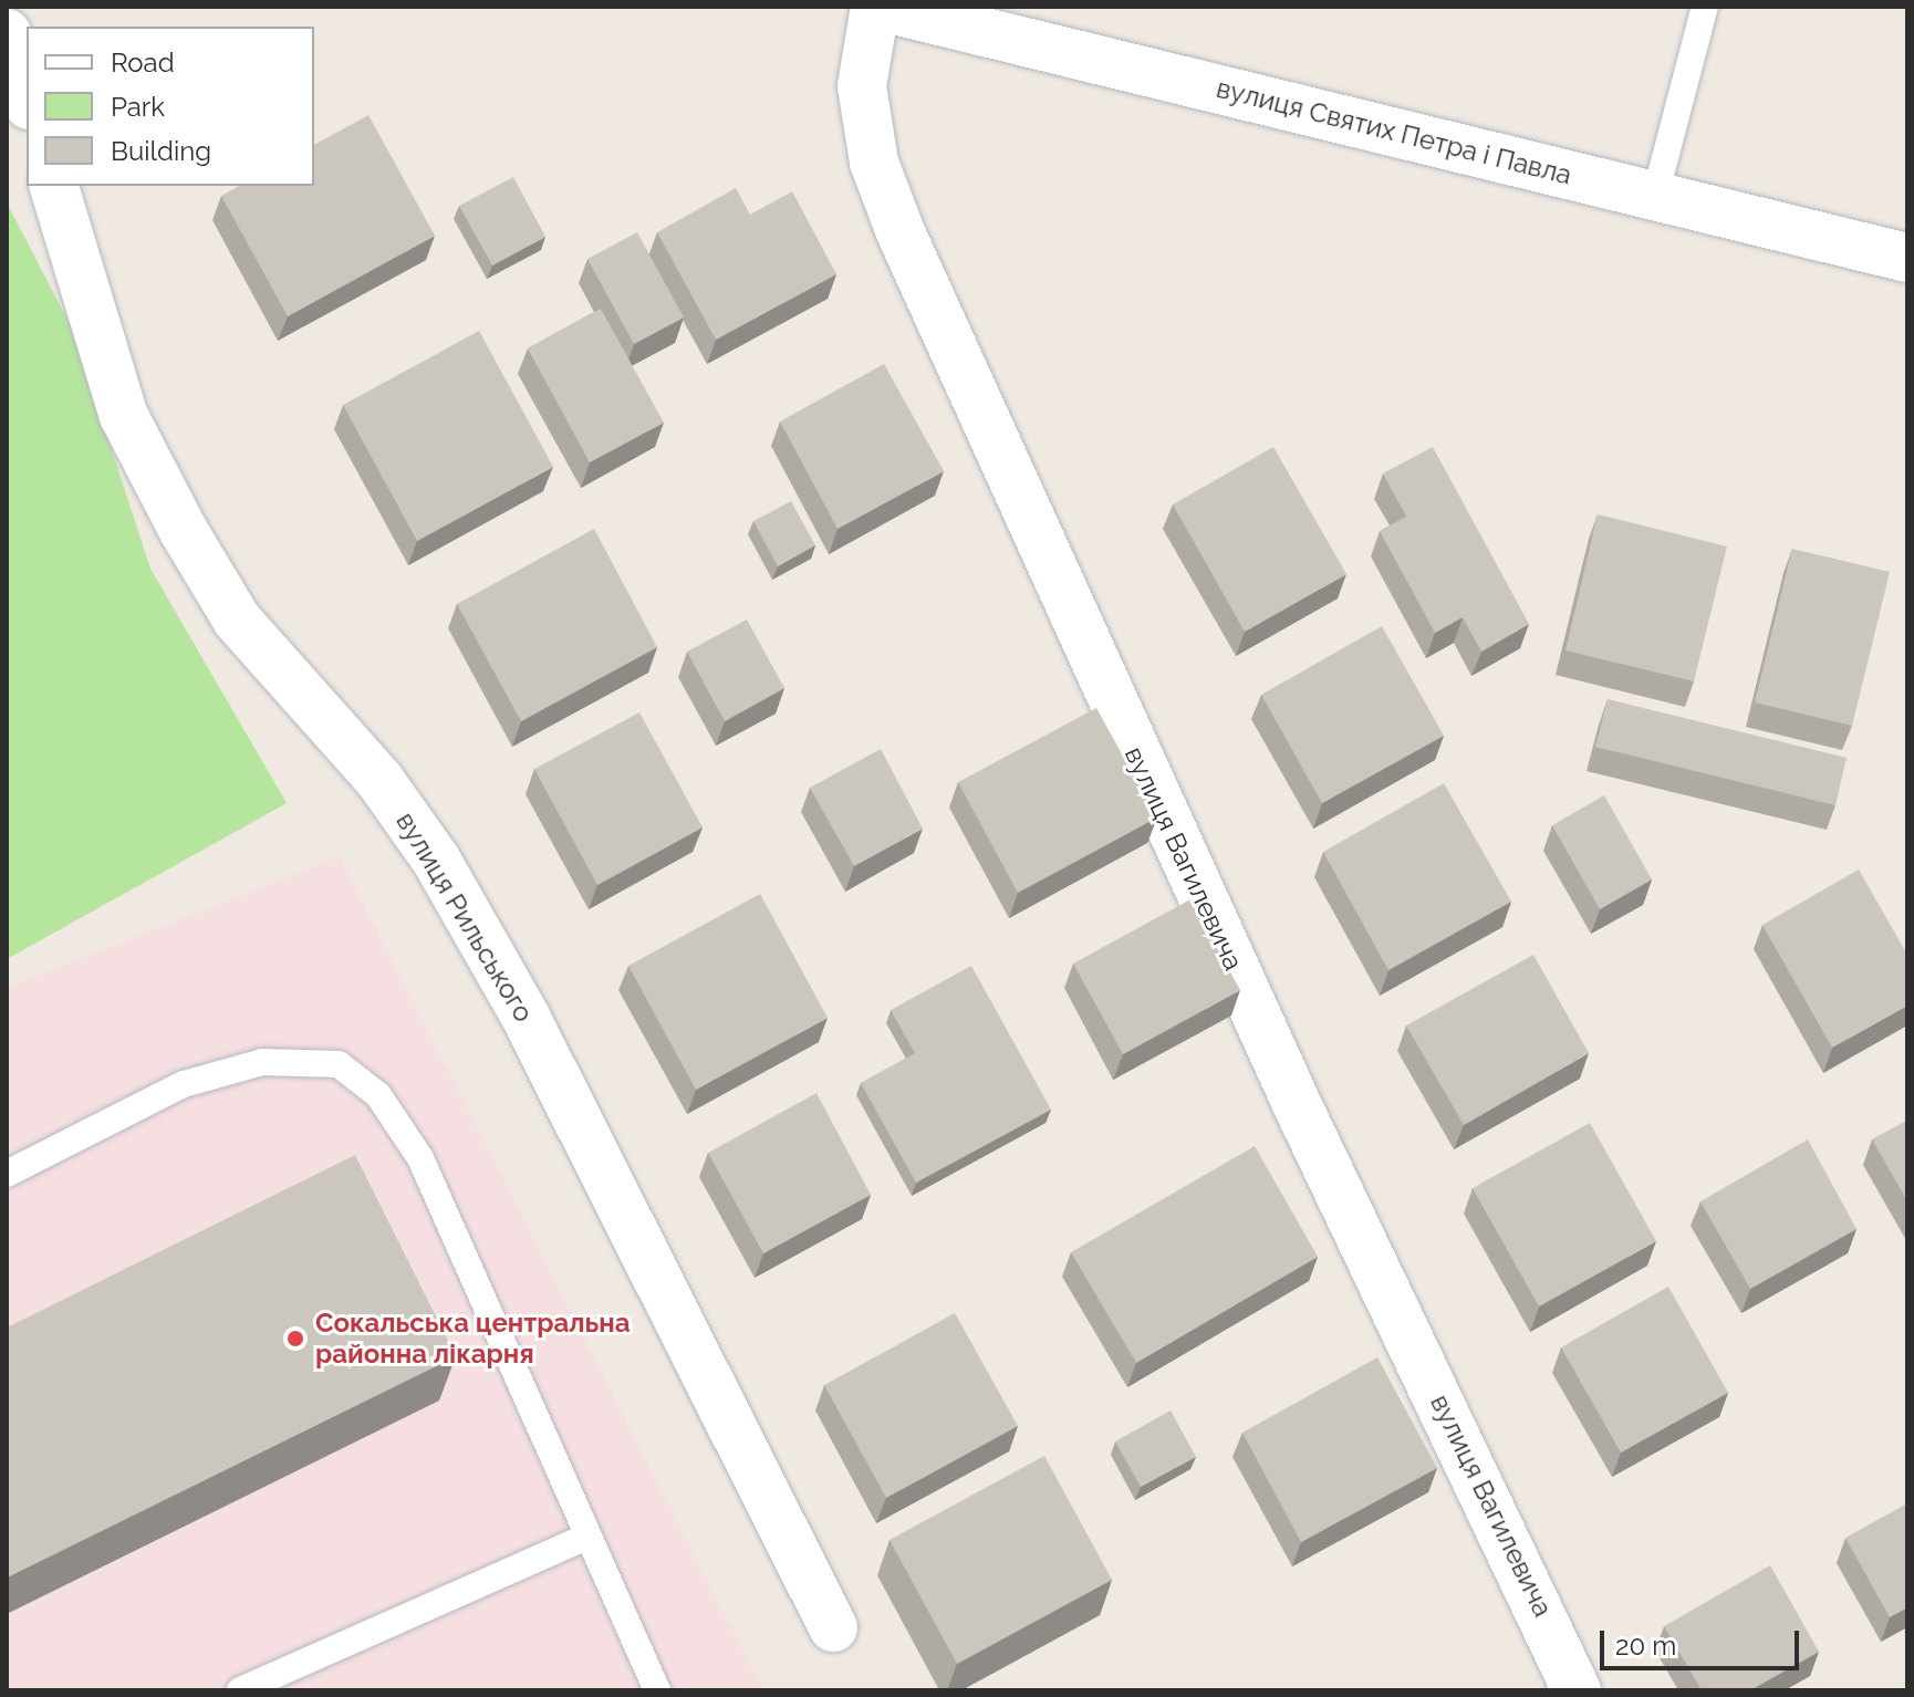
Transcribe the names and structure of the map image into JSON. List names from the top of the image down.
{
  "streets": {
    "street": ["вулиця Святих Петра і Павла", "вулиця Вагилевича", "вулиця Рильського"]
  },
  "crossings": [
    ["вулиця Святих Петра і Павла", "вулиця Вагилевича"]
  ],
  "places": ["Сокальська центральна районна лікарня"],
  "legend": ["Road", "Park", "Building"],
  "scale_bar": "20 m"
}
